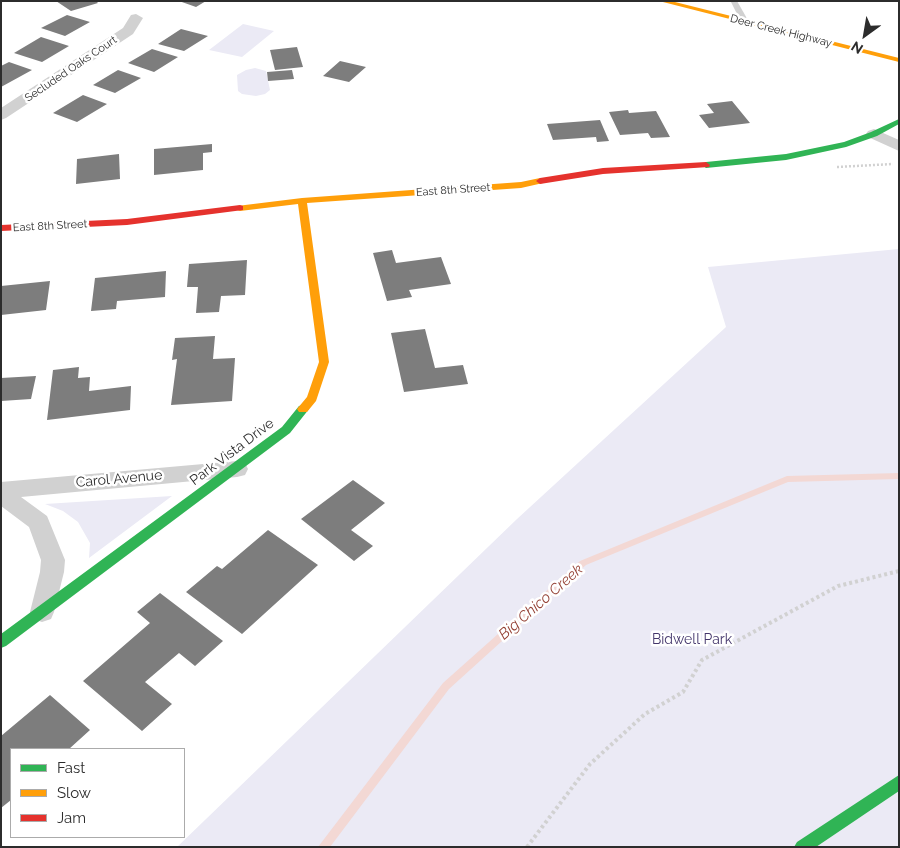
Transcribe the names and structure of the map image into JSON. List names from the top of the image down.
{
  "streets": {
    "street": [
      "Deer Creek Highway",
      "Secluded Oaks Court",
      "East 8th Street",
      "Park Vista Drive",
      "Carol Avenue"
    ]
  },
  "crossings": [
    ["East 8th Street", "Park Vista Drive"],
    ["Park Vista Drive", "Carol Avenue"]
  ],
  "water": ["Big Chico Creek"],
  "parks": ["Bidwell Park"],
  "legend": ["Fast", "Slow", "Jam"],
  "north": "bottom left"
}
